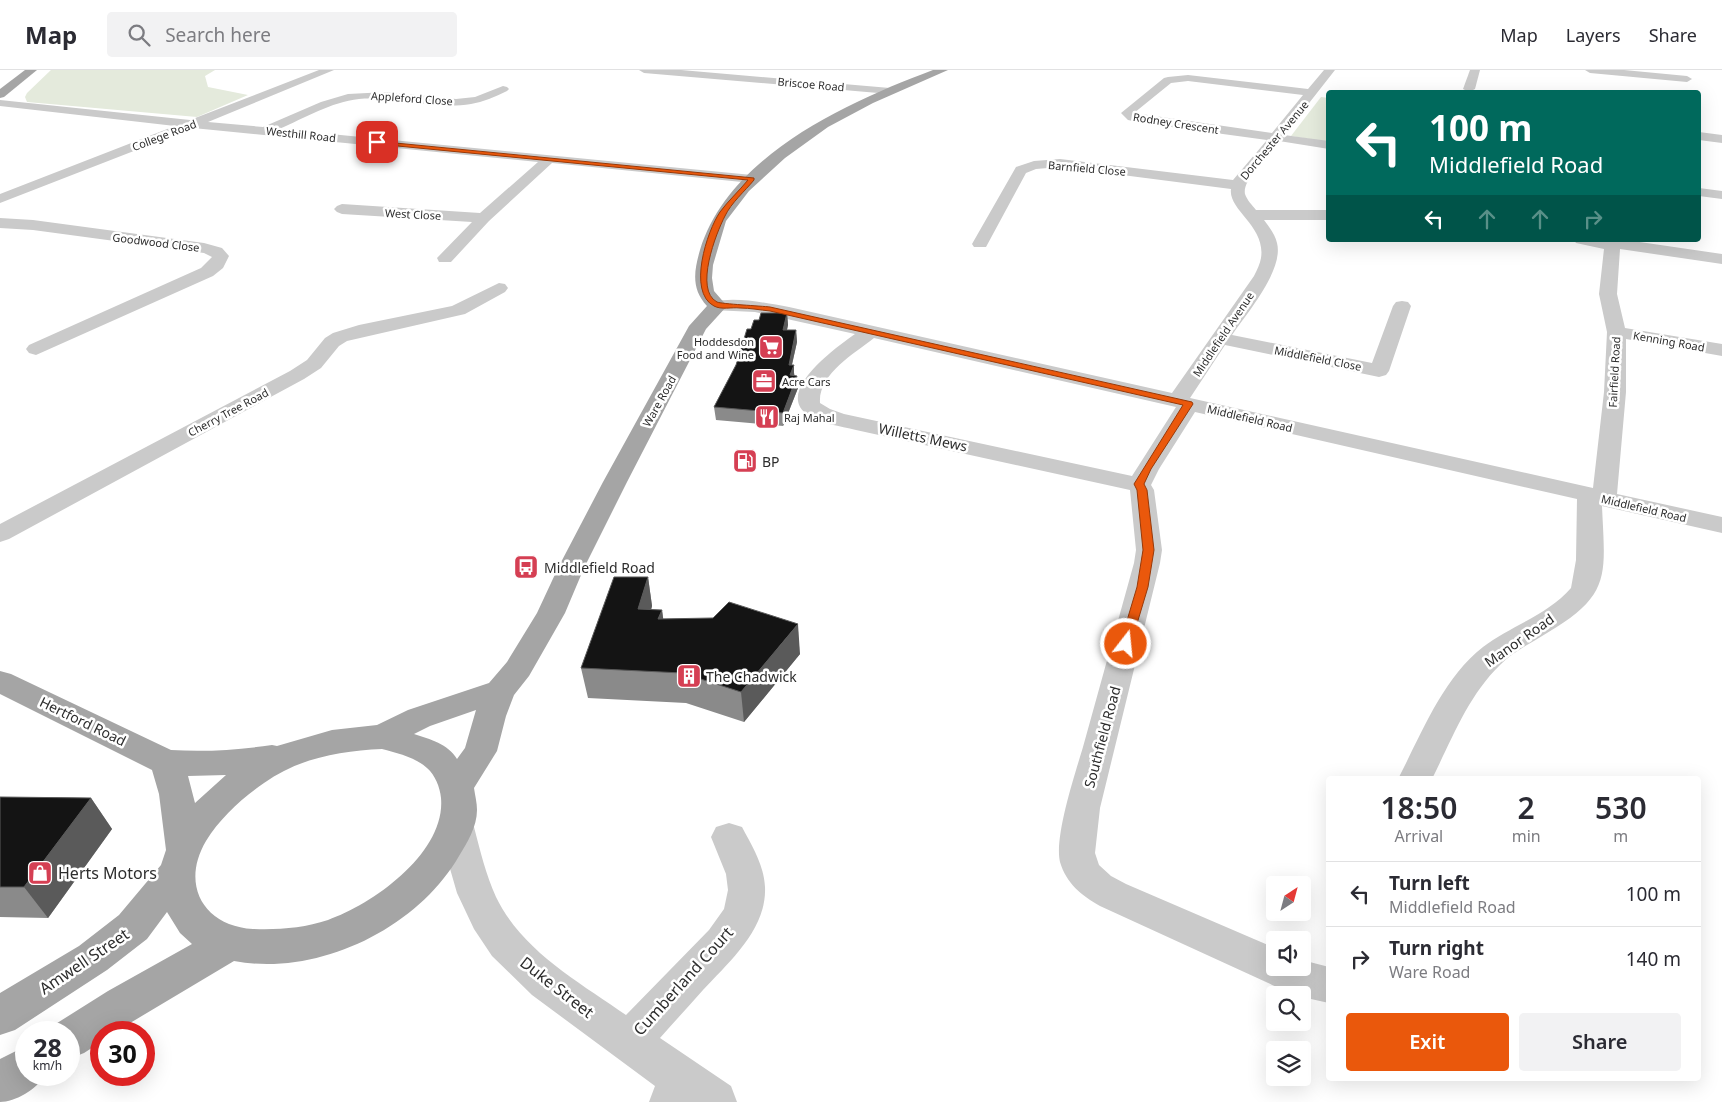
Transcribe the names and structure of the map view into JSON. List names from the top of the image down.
{
  "streets": {
    "main road": ["Ware Road", "Hertford Road", "Amwell Street"],
    "street": [
      "Briscoe Road",
      "Appleford Close",
      "Rodney Crescent",
      "Westhill Road",
      "College Road",
      "Dorchester Avenue",
      "Barnfield Close",
      "West Close",
      "Goodwood Close",
      "Middlefield Avenue",
      "Kenning Road",
      "Middlefield Close",
      "Fairfield Road",
      "Cherry Tree Road",
      "Middlefield Road",
      "Willetts Mews",
      "Manor Road",
      "Southfield Road",
      "Cumberland Court",
      "Duke Street"
    ]
  },
  "crossings": [
    ["Appleford Close", "Westhill Road"],
    ["Rodney Crescent", "Dorchester Avenue"],
    ["Westhill Road", "College Road"],
    ["Dorchester Avenue", "Barnfield Close"],
    ["Dorchester Avenue", "Middlefield Avenue"],
    ["Middlefield Avenue", "Middlefield Close"],
    ["Middlefield Avenue", "Middlefield Road"],
    ["Kenning Road", "Fairfield Road"],
    ["Fairfield Road", "Middlefield Road"],
    ["Fairfield Road", "Manor Road"],
    ["Ware Road", "Middlefield Road"],
    ["Middlefield Road", "Willetts Mews"],
    ["Middlefield Road", "Manor Road"],
    ["Willetts Mews", "Southfield Road"],
    ["Hertford Road", "Amwell Street"],
    ["Cumberland Court", "Duke Street"]
  ],
  "places": {
    "supermarket": ["Hoddesdon Food and Wine"],
    "office": ["Acre Cars"],
    "restaurant": ["Raj Mahal"],
    "fuel station": ["BP"],
    "bus stop": ["Middlefield Road"],
    "building": ["The Chadwick"],
    "shop": ["Herts Motors"]
  },
  "north": "top right",
  "page": {
    "header": "Map",
    "search": "Search here",
    "nav": ["Map", "Layers", "Share"],
    "turn": ["100 m", "Middlefield Road"],
    "eta": [
      "18:50",
      "Arrival",
      "2",
      "min",
      "530",
      "m"
    ],
    "list": [
      {
        "name": "Turn left",
        "note": "Middlefield Road",
        "value": "100 m"
      },
      {
        "name": "Turn right",
        "note": "Ware Road",
        "value": "140 m"
      }
    ],
    "buttons": ["Exit", "Share"],
    "speed": "28 km/h",
    "limit": "30"
  }
}
